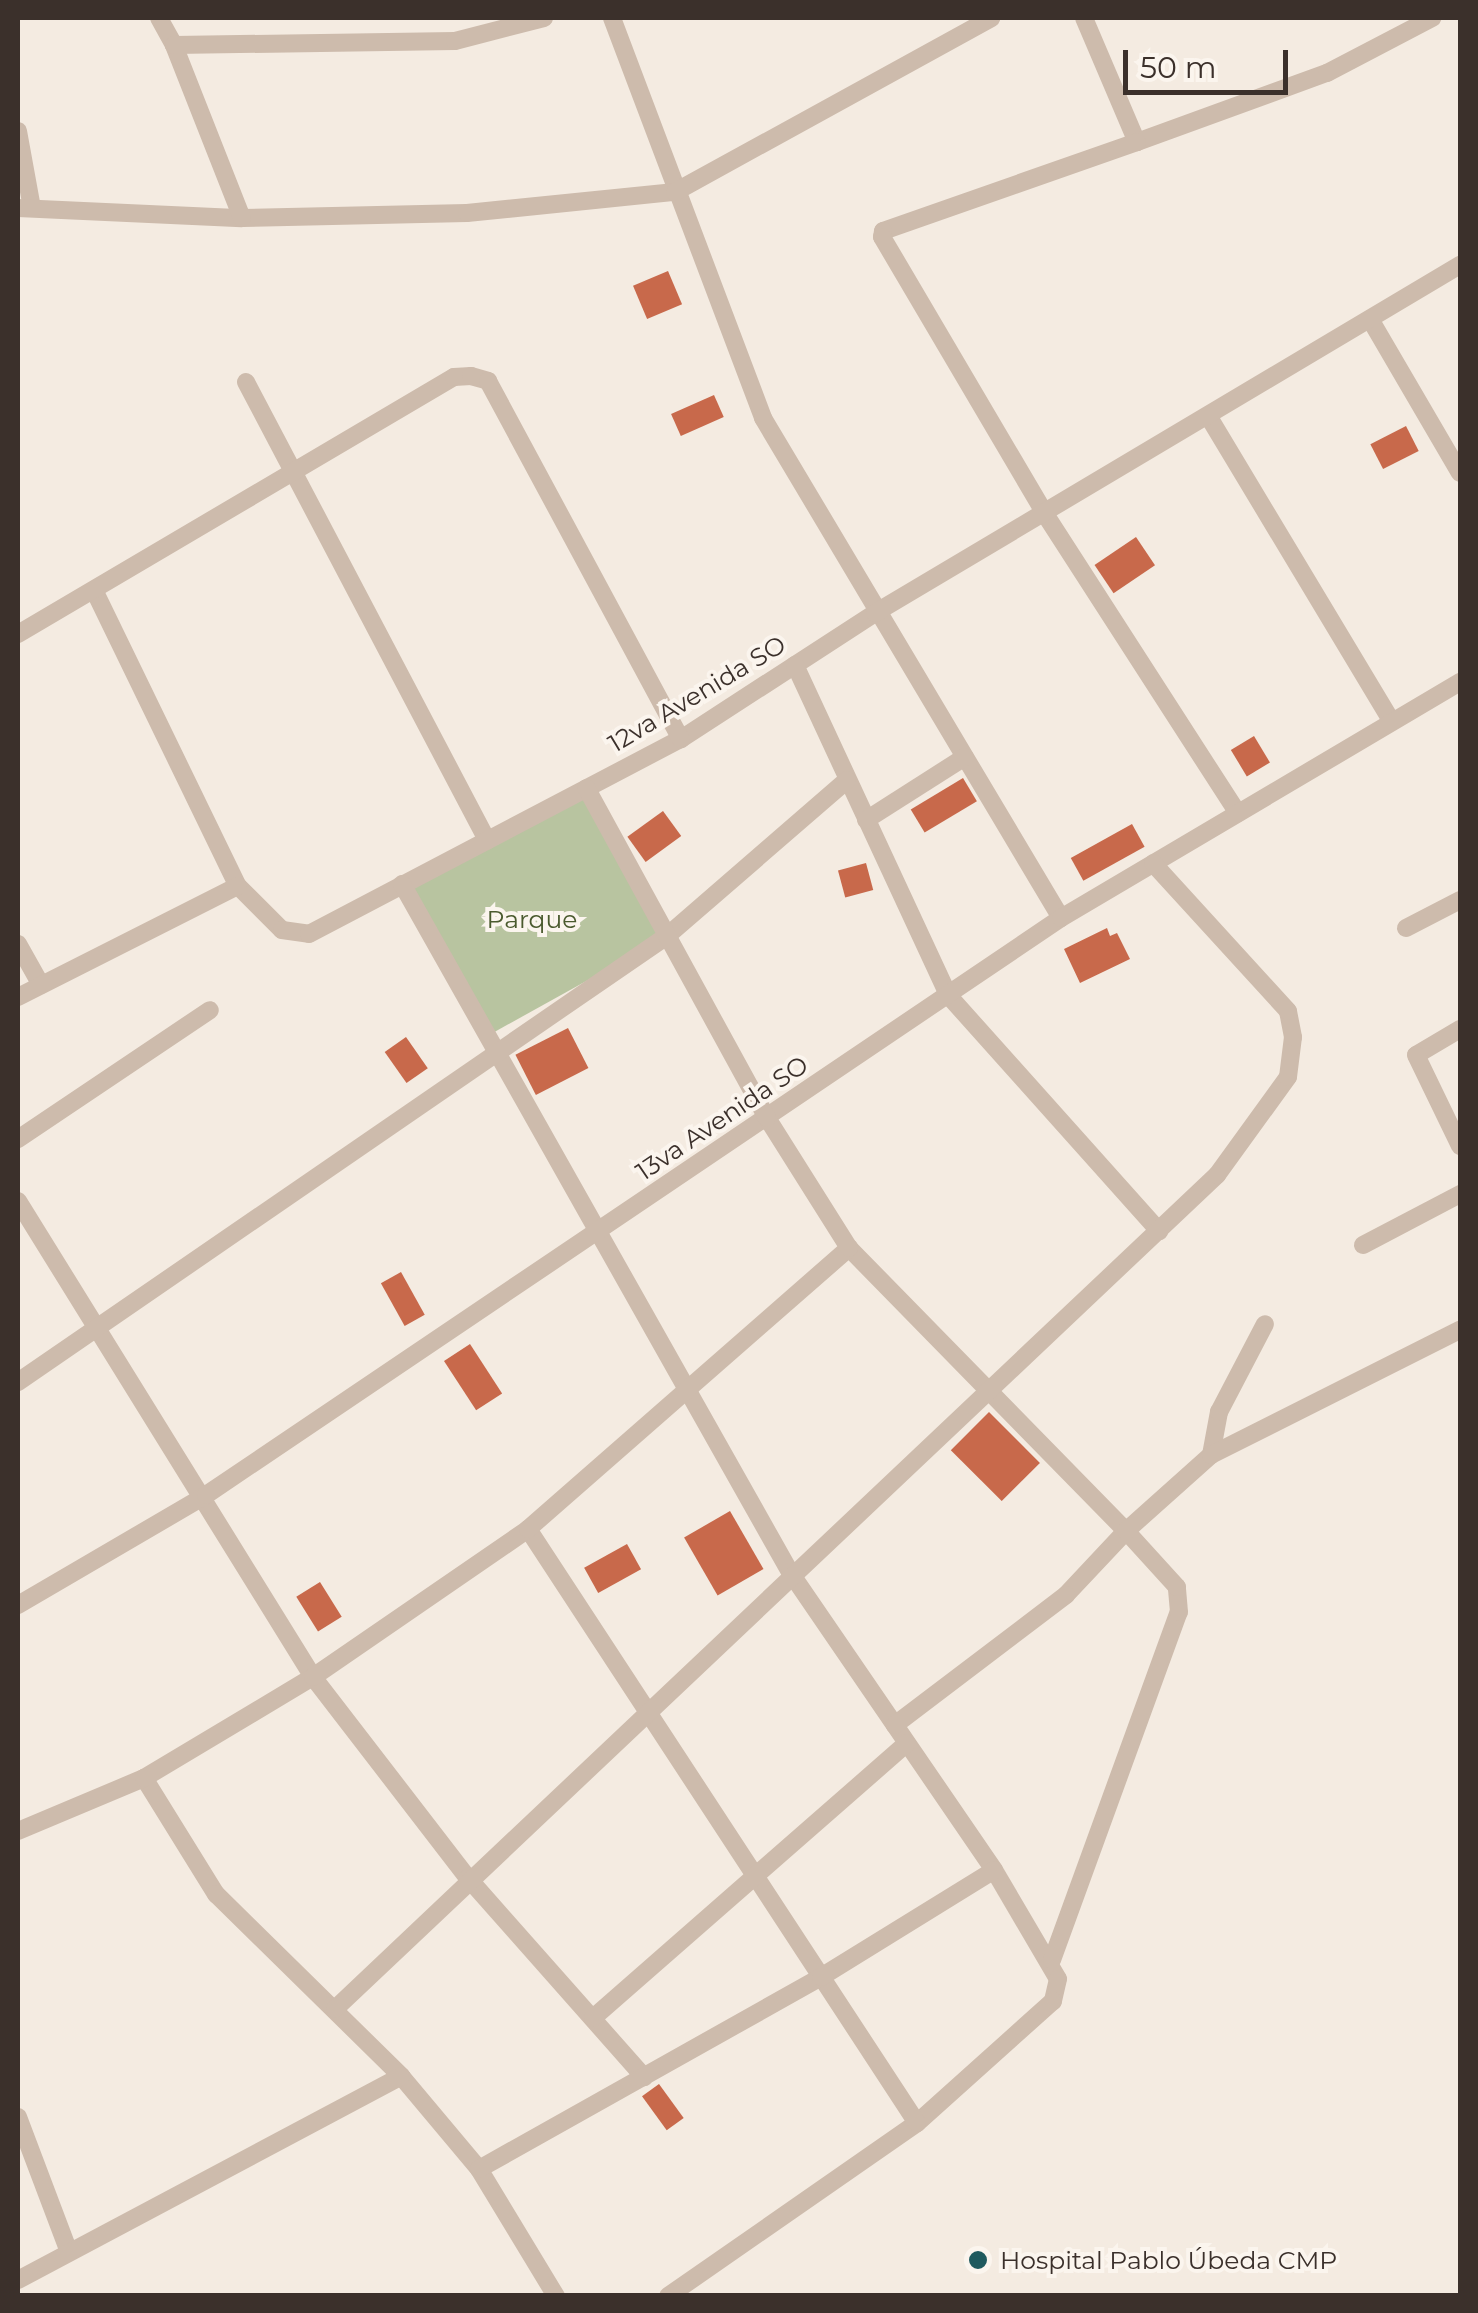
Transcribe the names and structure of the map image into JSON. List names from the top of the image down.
{
  "streets": {
    "street": ["12va Avenida SO", "13va Avenida SO"]
  },
  "parks": ["Parque"],
  "places": ["Hospital Pablo Úbeda CMP"],
  "scale_bar": "50 m"
}
